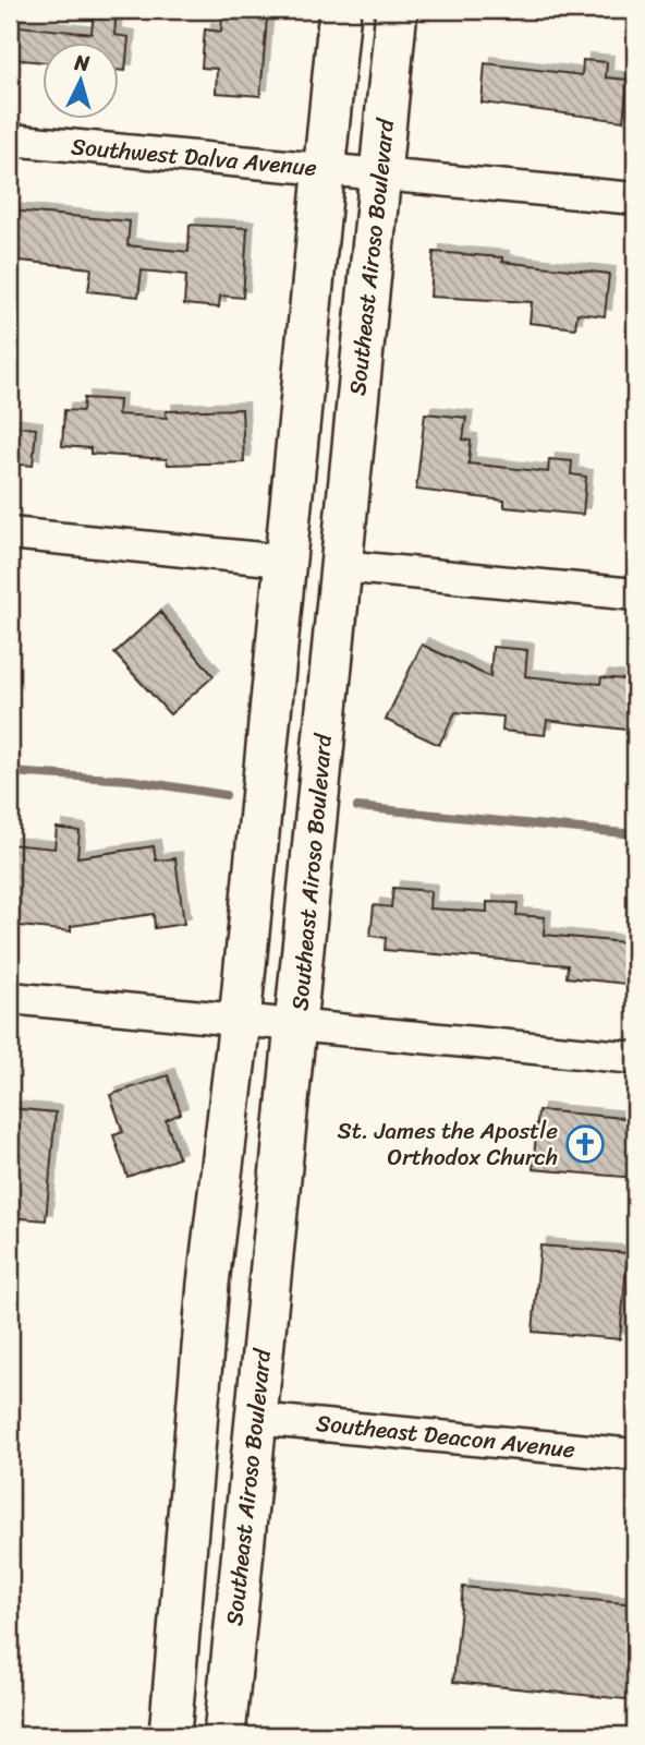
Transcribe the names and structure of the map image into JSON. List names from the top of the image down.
{
  "streets": {
    "main road": ["Southeast Airoso Boulevard"],
    "street": ["Southwest Dalva Avenue", "Southeast Deacon Avenue"]
  },
  "crossings": [
    ["Southwest Dalva Avenue", "Southeast Airoso Boulevard"],
    ["Southeast Airoso Boulevard", "Southeast Deacon Avenue"]
  ],
  "places": {
    "church": ["St. James the Apostle Orthodox Church"]
  },
  "north": "top"
}
